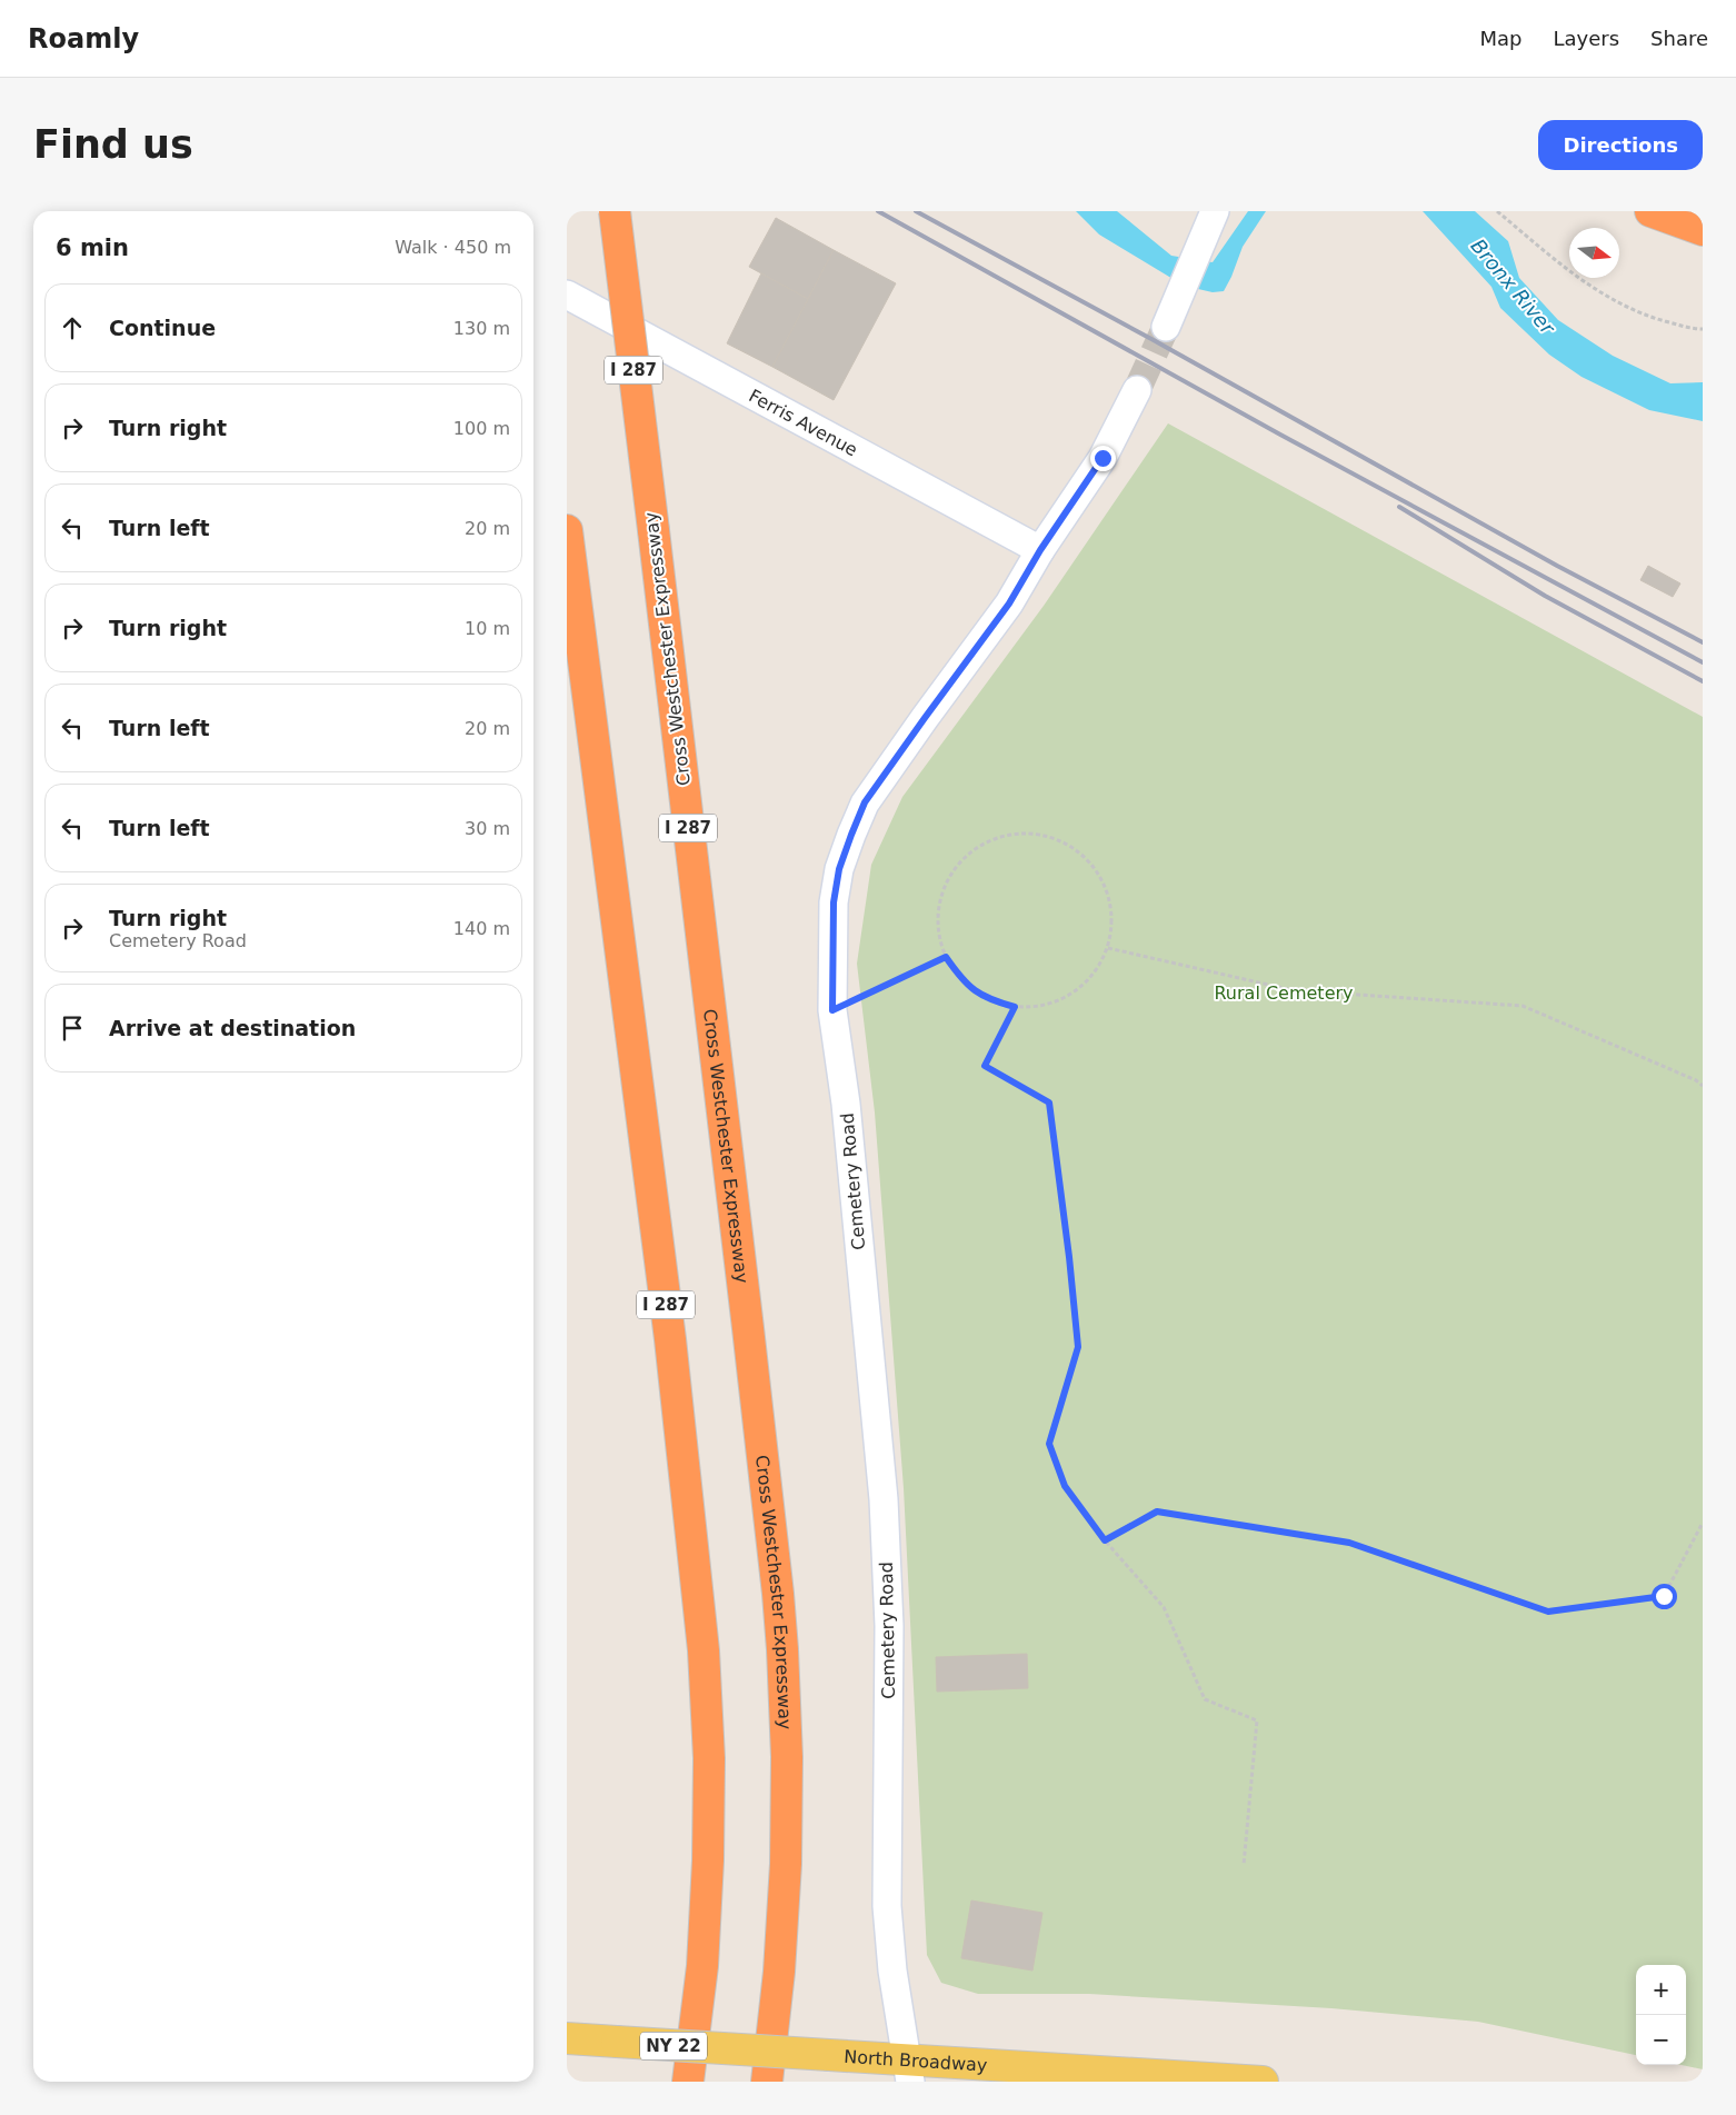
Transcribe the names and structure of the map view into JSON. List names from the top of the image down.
{
  "streets": {
    "highway": ["I 287", "Cross Westchester Expressway"],
    "main road": ["NY 22", "North Broadway"],
    "street": ["Ferris Avenue", "Cemetery Road"]
  },
  "crossings": [
    ["Ferris Avenue", "Cemetery Road"],
    ["Cemetery Road", "North Broadway"]
  ],
  "water": ["Bronx River"],
  "parks": ["Rural Cemetery"],
  "north": "right",
  "page": {
    "header": "Roamly",
    "nav": ["Map", "Layers", "Share"],
    "buttons": "Directions",
    "title": "Find us",
    "heading": ["6 min", "Walk · 450 m"],
    "list": [
      ["Continue", "130 m"],
      ["Turn right", "100 m"],
      ["Turn left", "20 m"],
      ["Turn right", "10 m"],
      ["Turn left", "20 m"],
      ["Turn left", "30 m"],
      ["Turn right", "Cemetery Road", "140 m"],
      "Arrive at destination"
    ],
    "map_buttons": ["+", "−"]
  }
}
